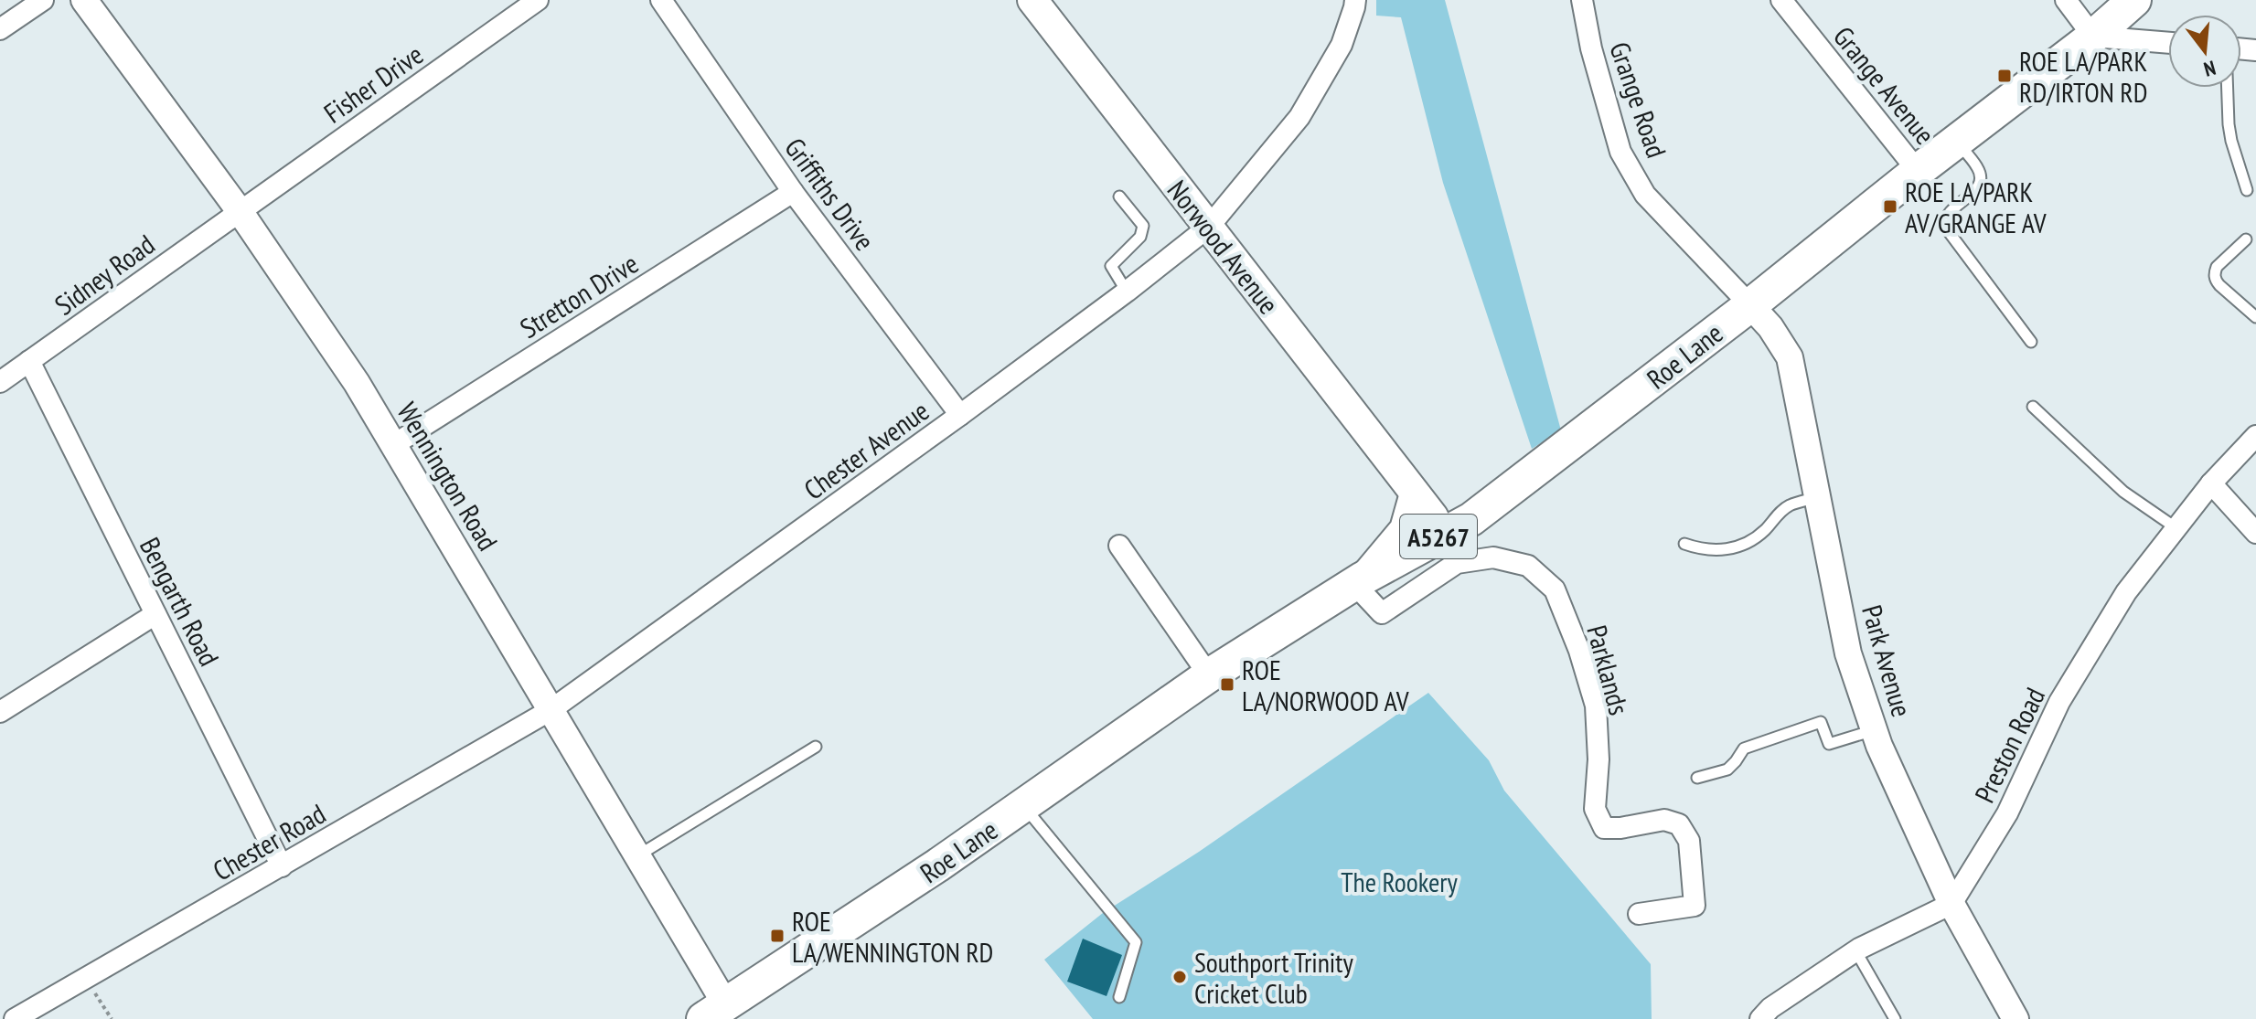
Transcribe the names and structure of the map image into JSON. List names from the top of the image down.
{
  "streets": {
    "main road": ["Norwood Avenue", "Roe Lane", "A5267"],
    "street": [
      "Fisher Drive",
      "Grange Avenue",
      "Grange Road",
      "Griffiths Drive",
      "Sidney Road",
      "Stretton Drive",
      "Chester Avenue",
      "Wennington Road",
      "Bengarth Road",
      "Park Avenue",
      "Parklands",
      "Preston Road",
      "Chester Road"
    ]
  },
  "crossings": [
    ["Fisher Drive", "Sidney Road"],
    ["Fisher Drive", "Wennington Road"],
    ["Grange Avenue", "Roe Lane"],
    ["Grange Road", "Roe Lane"],
    ["Grange Road", "Park Avenue"],
    ["Griffiths Drive", "Stretton Drive"],
    ["Griffiths Drive", "Chester Avenue"],
    ["Norwood Avenue", "Roe Lane"],
    ["Norwood Avenue", "Chester Avenue"],
    ["Sidney Road", "Wennington Road"],
    ["Sidney Road", "Bengarth Road"],
    ["Stretton Drive", "Wennington Road"],
    ["Roe Lane", "Wennington Road"],
    ["Roe Lane", "Park Avenue"],
    ["Roe Lane", "Parklands"],
    ["Chester Avenue", "Wennington Road"],
    ["Chester Avenue", "Chester Road"],
    ["Wennington Road", "Chester Road"],
    ["Bengarth Road", "Chester Road"],
    ["Park Avenue", "Preston Road"]
  ],
  "parks": ["The Rookery"],
  "places": {
    "transit": [
      "ROE LA/PARK RD/IRTON RD",
      "ROE LA/PARK AV/GRANGE AV",
      "ROE LA/NORWOOD AV",
      "ROE LA/WENNINGTON RD"
    ],
    "other": ["Southport Trinity Cricket Club"]
  },
  "north": "bottom"
}
